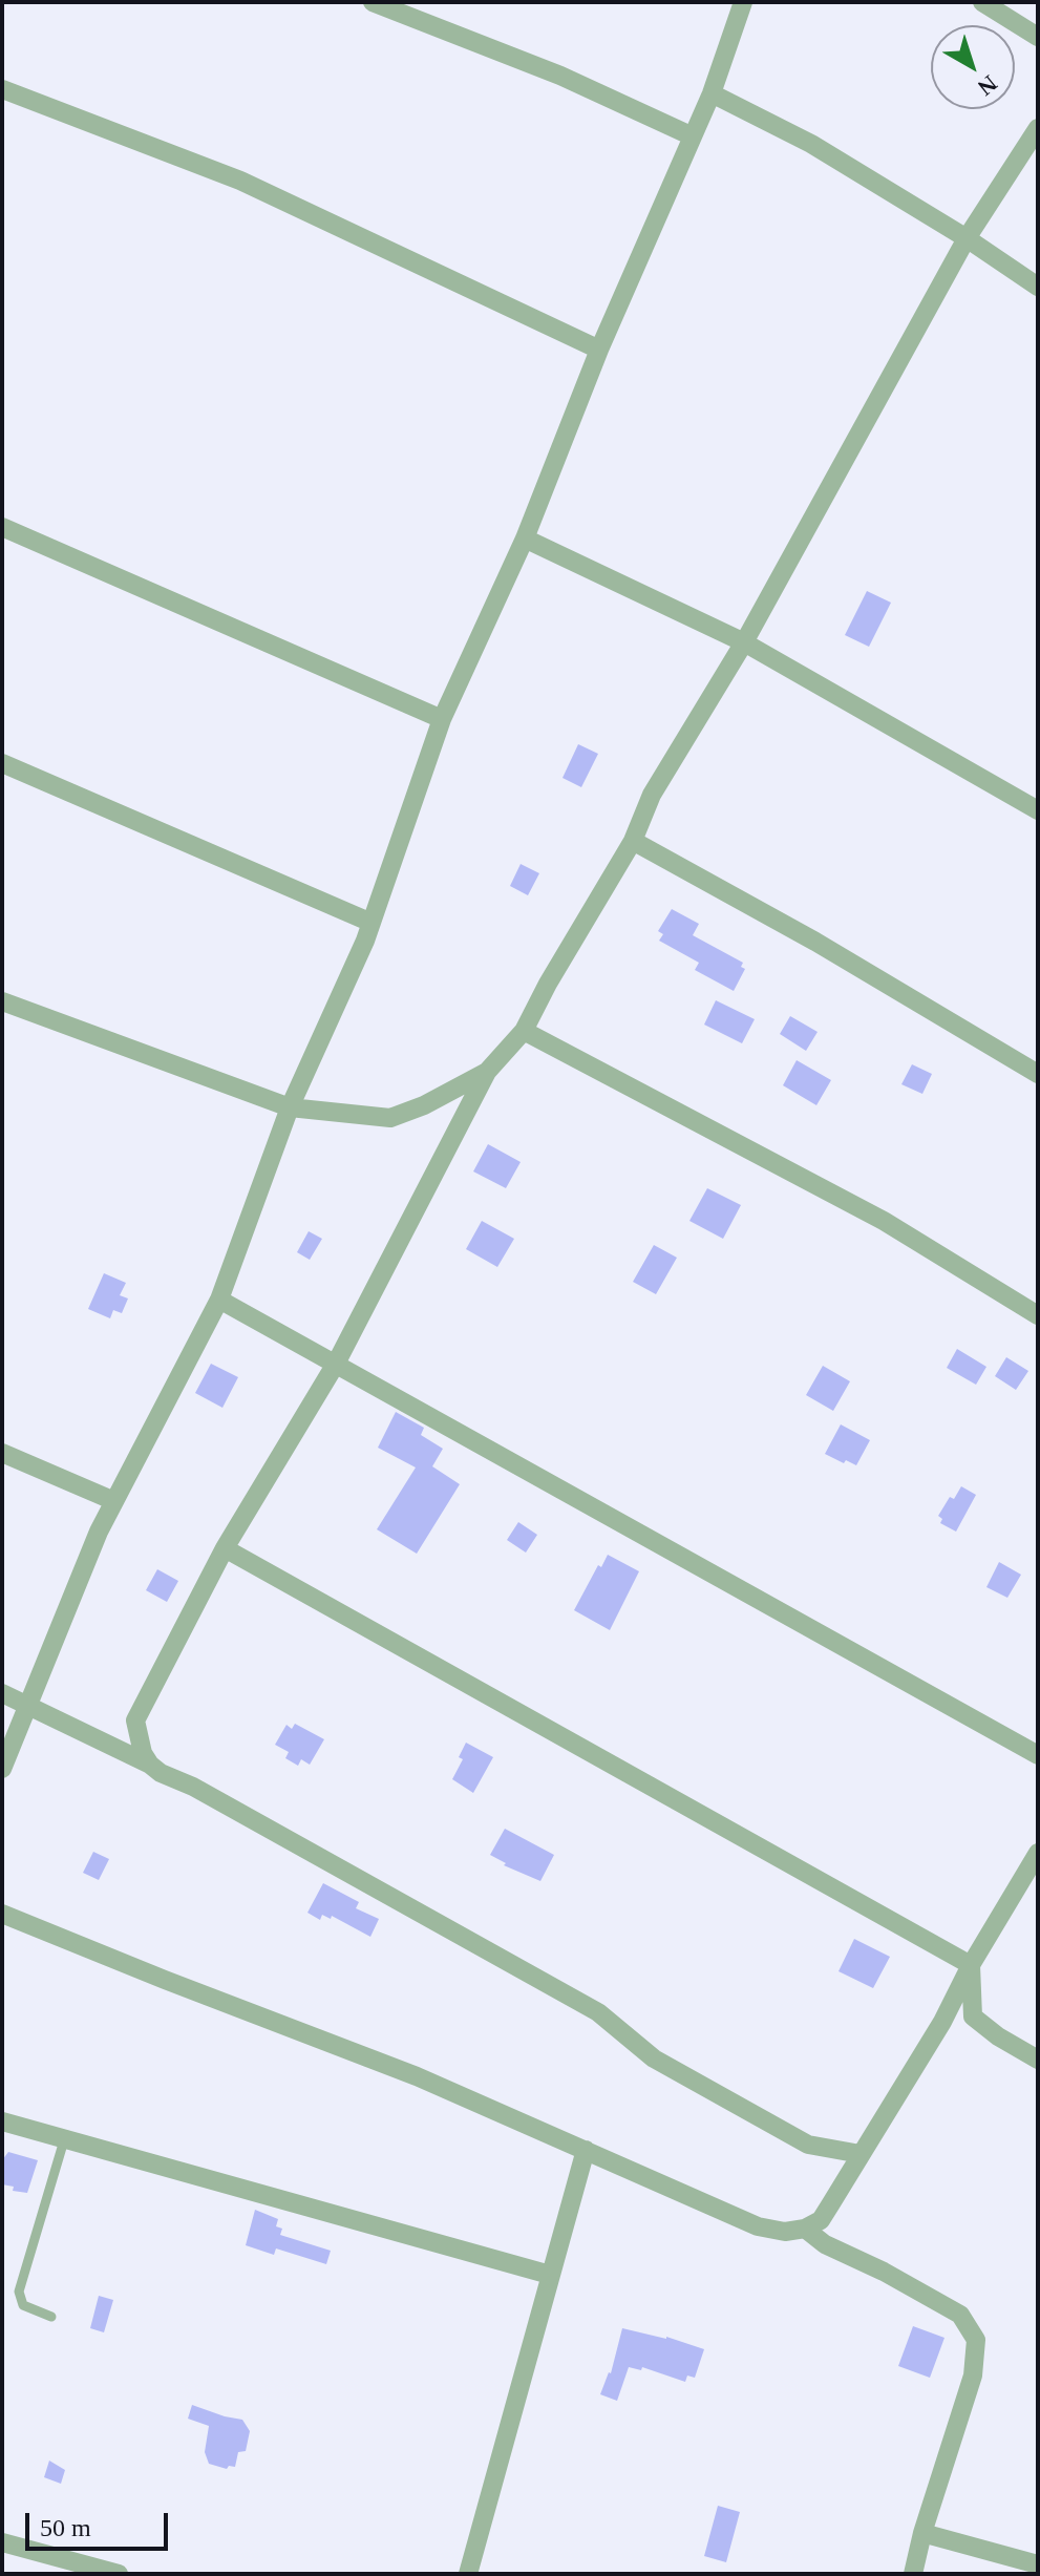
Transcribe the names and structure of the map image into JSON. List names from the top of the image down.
{
  "scale_bar": "50 m",
  "north": "bottom right"
}
